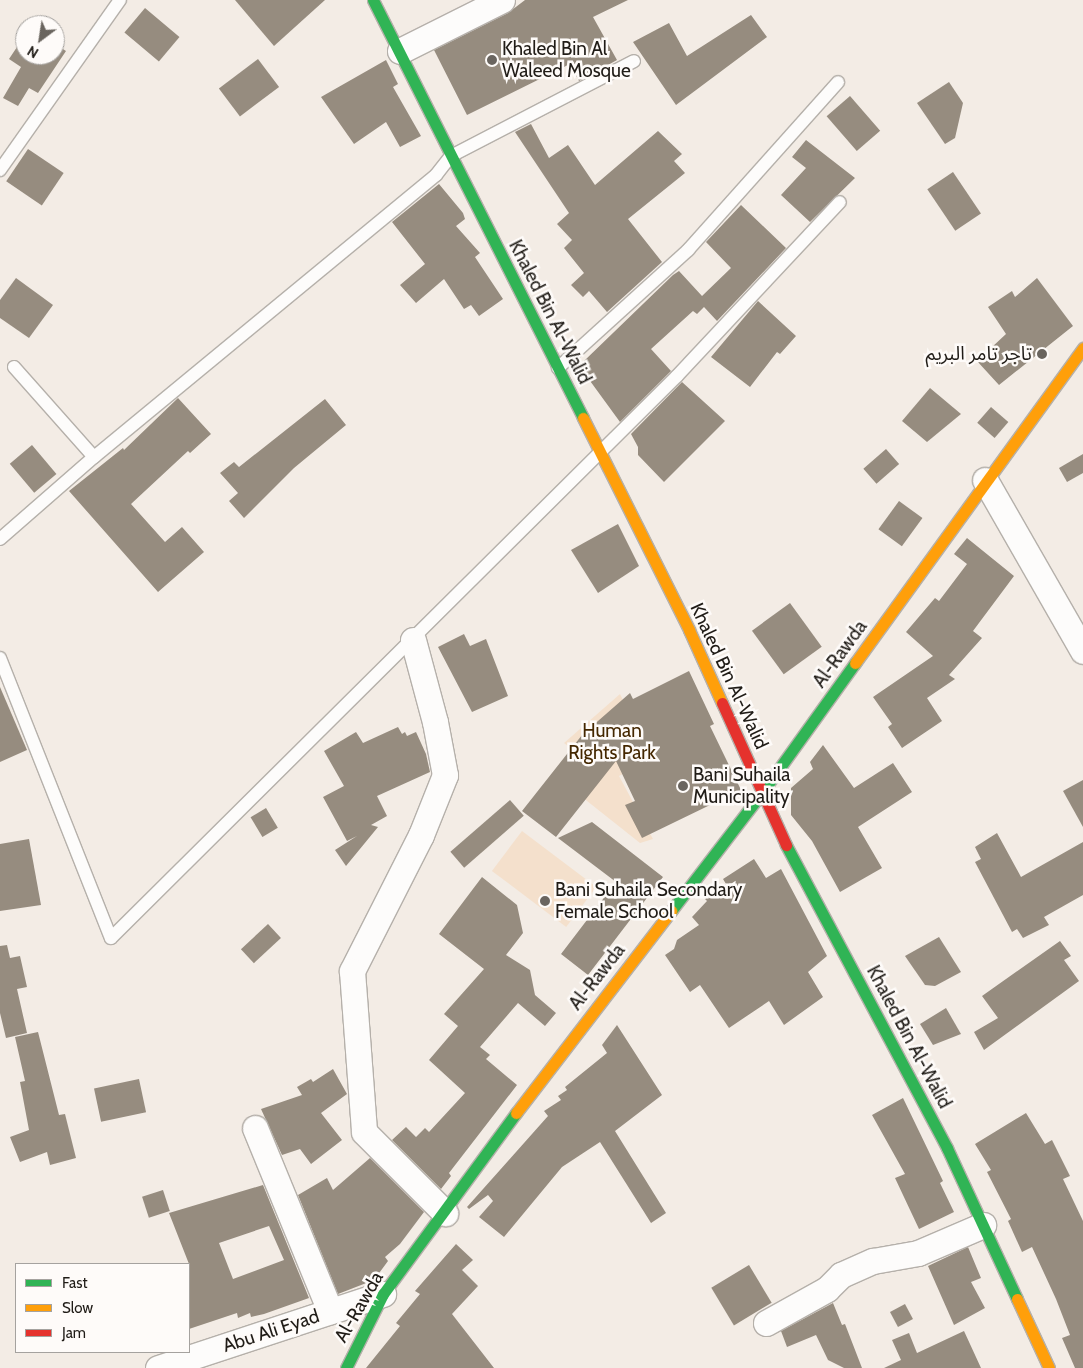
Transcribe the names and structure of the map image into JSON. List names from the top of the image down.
{
  "streets": {
    "street": ["Khaled Bin Al-Walid", "Al-Rawda", "Abu Ali Eyad"]
  },
  "crossings": [
    ["Khaled Bin Al-Walid", "Al-Rawda"],
    ["Al-Rawda", "Abu Ali Eyad"]
  ],
  "parks": ["Human Rights Park"],
  "places": [
    "Khaled Bin Al Waleed Mosque",
    "تاجر تامر البريم",
    "Bani Suhaila Municipality",
    "Bani Suhaila Secondary Female School"
  ],
  "legend": ["Fast", "Slow", "Jam"],
  "north": "bottom left"
}
